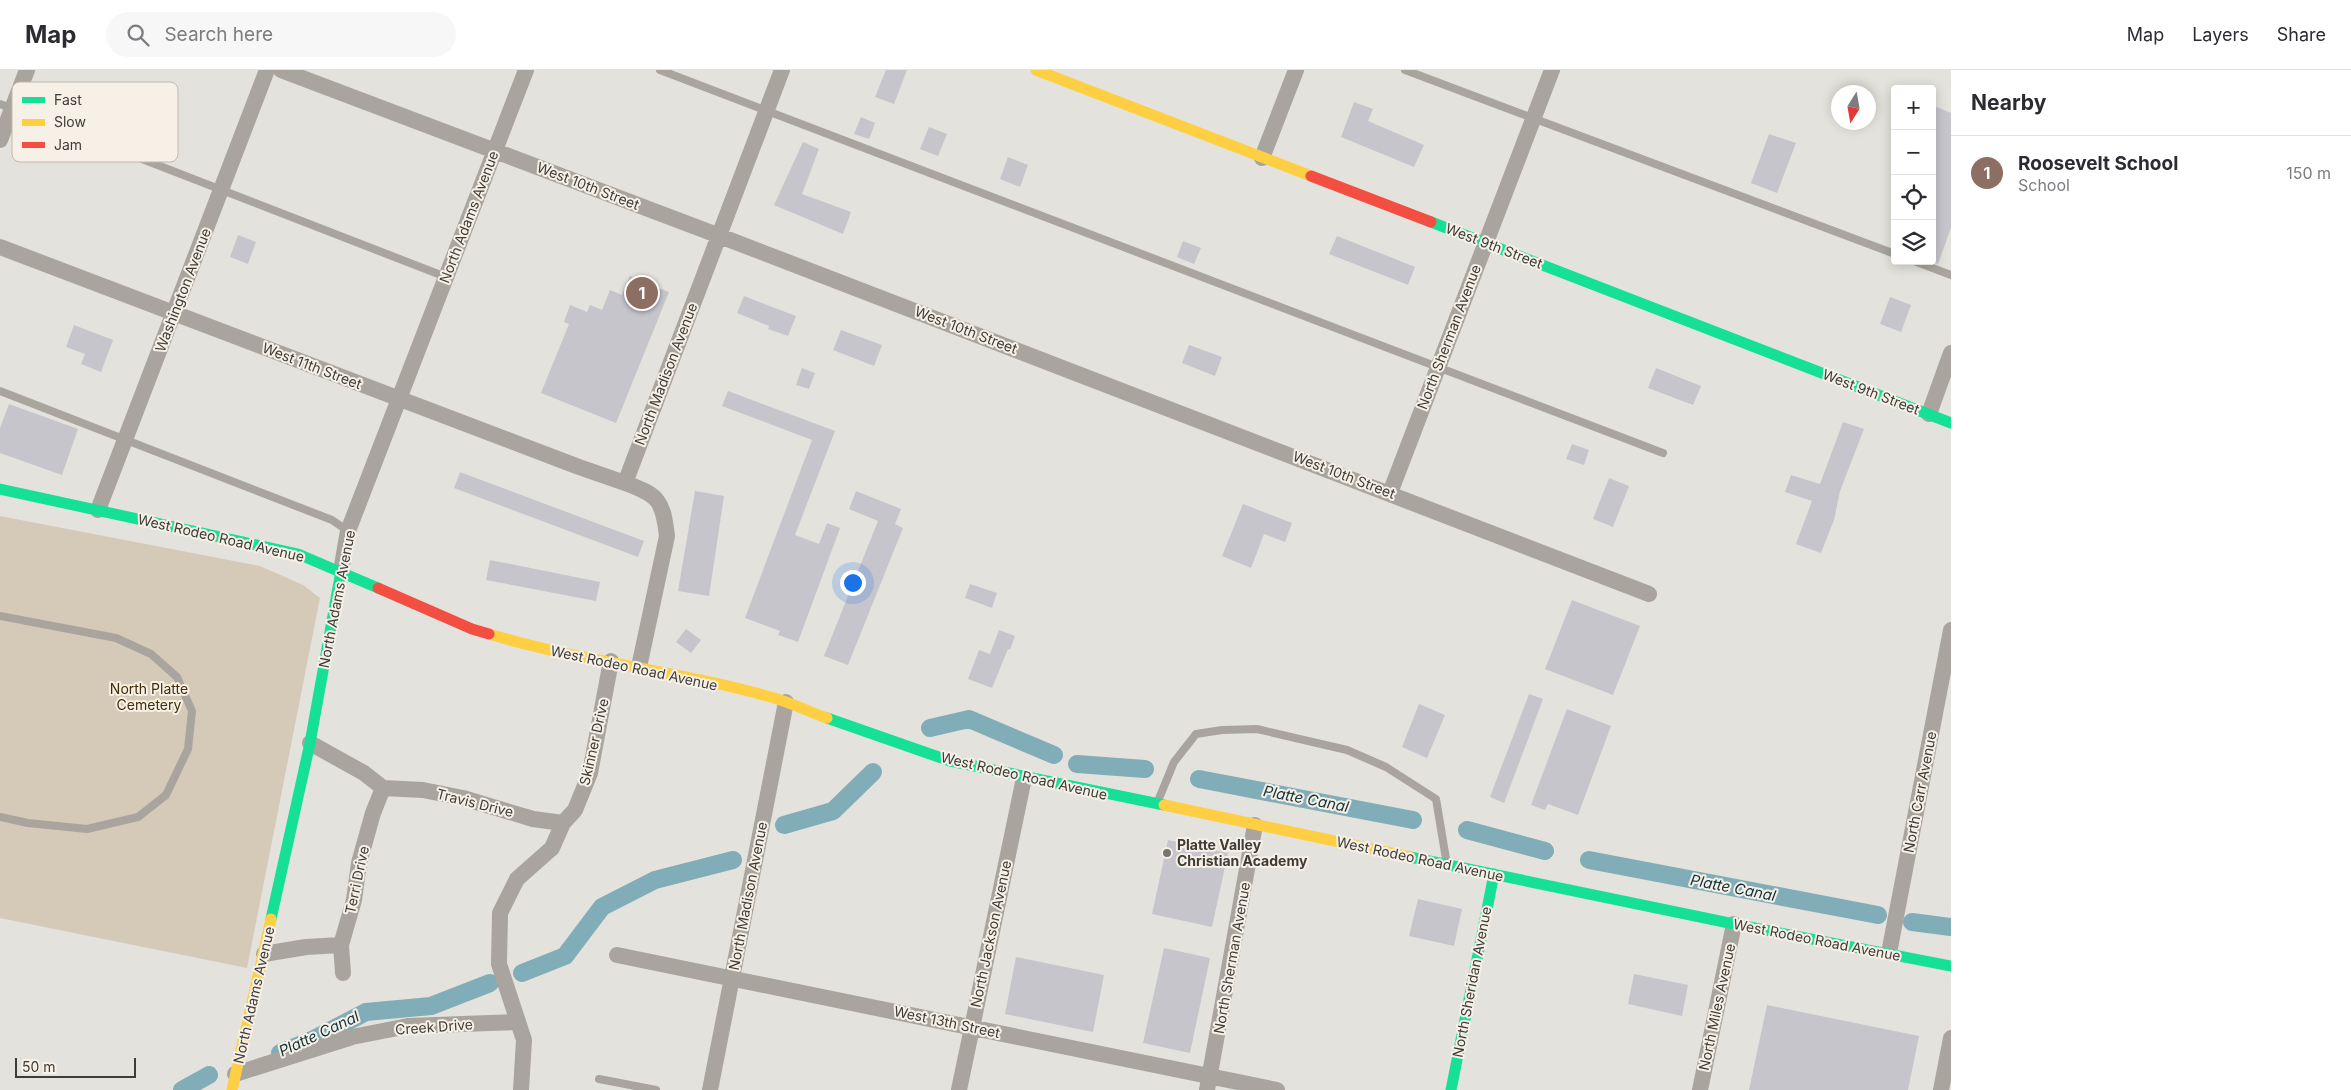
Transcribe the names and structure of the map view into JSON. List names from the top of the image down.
{
  "streets": {
    "main road": [
      "North Adams Avenue",
      "West 9th Street",
      "West Rodeo Road Avenue",
      "North Sheridan Avenue"
    ],
    "street": [
      "West 10th Street",
      "Washington Avenue",
      "North Sherman Avenue",
      "West 11th Street",
      "North Madison Avenue",
      "Skinner Drive",
      "North Carr Avenue",
      "Travis Drive",
      "Terri Drive",
      "North Jackson Avenue",
      "North Miles Avenue",
      "West 13th Street",
      "Creek Drive"
    ]
  },
  "crossings": [
    ["West 10th Street", "North Adams Avenue"],
    ["West 10th Street", "North Sherman Avenue"],
    ["West 10th Street", "North Madison Avenue"],
    ["North Adams Avenue", "West 11th Street"],
    ["North Adams Avenue", "West Rodeo Road Avenue"],
    ["North Adams Avenue", "Creek Drive"],
    ["West 9th Street", "North Sherman Avenue"],
    ["Washington Avenue", "West 11th Street"],
    ["Washington Avenue", "West Rodeo Road Avenue"],
    ["North Sherman Avenue", "West Rodeo Road Avenue"],
    ["North Sherman Avenue", "West 13th Street"],
    ["West 11th Street", "North Madison Avenue"],
    ["North Madison Avenue", "West Rodeo Road Avenue"],
    ["North Madison Avenue", "West 13th Street"],
    ["West Rodeo Road Avenue", "Skinner Drive"],
    ["West Rodeo Road Avenue", "North Carr Avenue"],
    ["West Rodeo Road Avenue", "North Jackson Avenue"],
    ["West Rodeo Road Avenue", "North Sheridan Avenue"],
    ["West Rodeo Road Avenue", "North Miles Avenue"],
    ["Skinner Drive", "Travis Drive"],
    ["Skinner Drive", "Creek Drive"],
    ["Travis Drive", "Terri Drive"],
    ["North Jackson Avenue", "West 13th Street"]
  ],
  "water": ["Platte Canal"],
  "parks": ["North Platte Cemetery"],
  "places": ["Platte Valley Christian Academy"],
  "legend": ["Fast", "Slow", "Jam"],
  "scale_bar": "50 m",
  "north": "bottom",
  "page": {
    "header": "Map",
    "search": "Search here",
    "nav": ["Map", "Layers", "Share"],
    "heading": "Nearby",
    "map_buttons": ["+", "−"],
    "list": [
      {
        "mark": "1",
        "name": "Roosevelt School",
        "note": "School",
        "value": "150 m"
      }
    ],
    "pins": "1",
    "scale": "50 m"
  }
}
